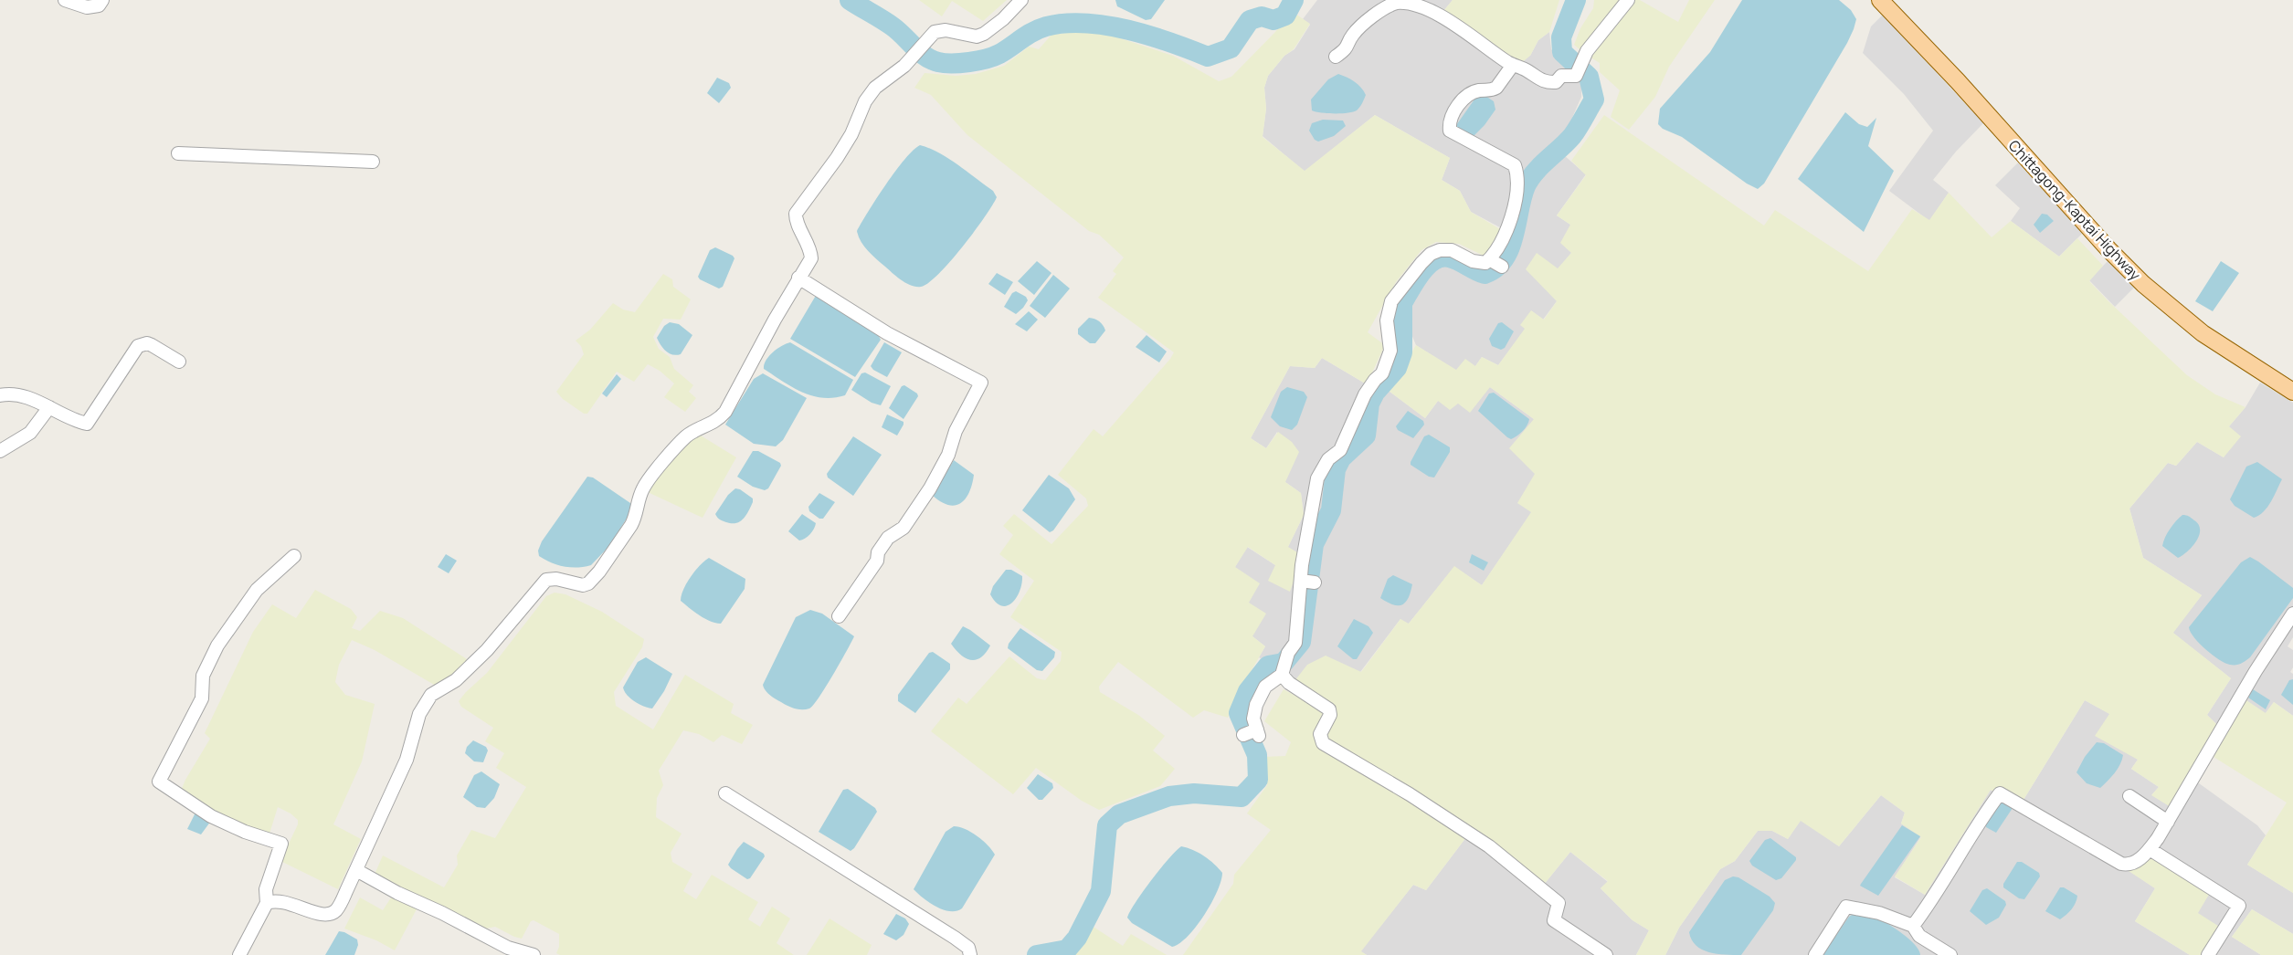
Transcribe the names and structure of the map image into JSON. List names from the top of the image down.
{
  "streets": {
    "main road": ["Chittagong-Kaptai Highway"]
  }
}
